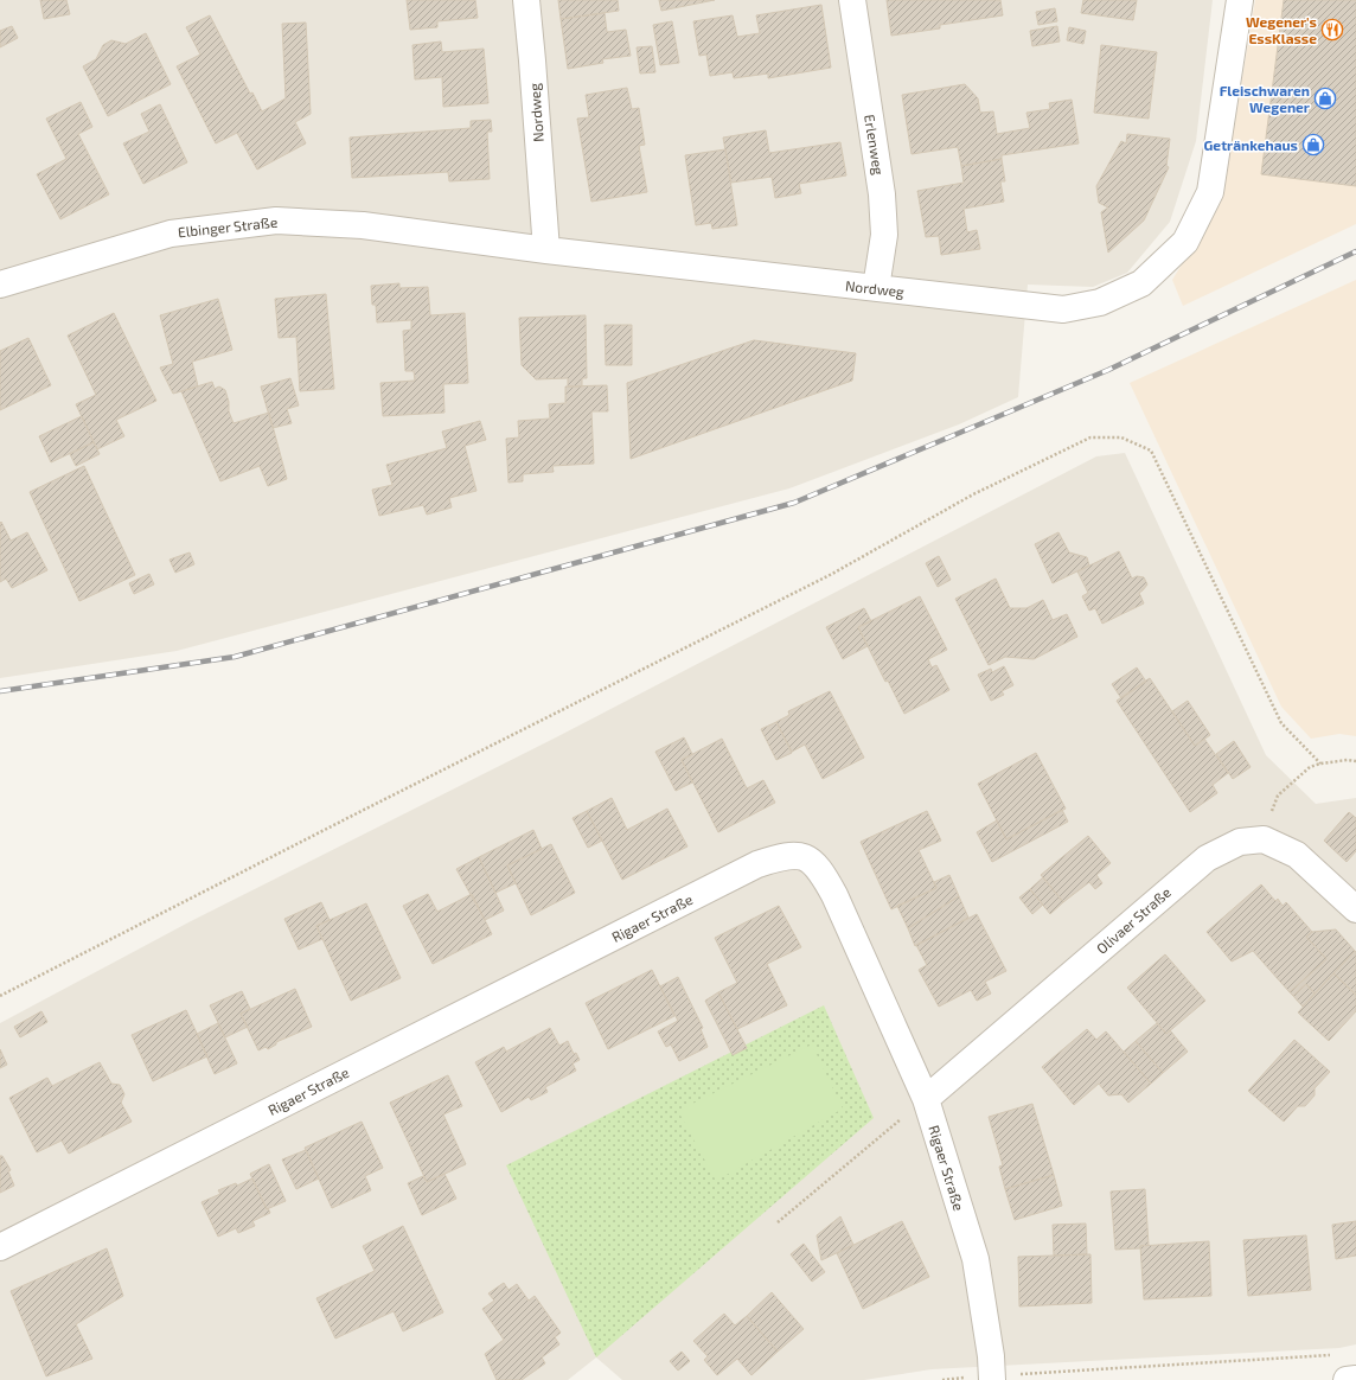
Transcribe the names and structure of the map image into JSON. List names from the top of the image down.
{
  "streets": {
    "street": [
      "Nordweg",
      "Erlenweg",
      "Elbinger Straße",
      "Rigaer Straße",
      "Olivaer Straße"
    ]
  },
  "crossings": [
    ["Nordweg", "Erlenweg"],
    ["Nordweg", "Elbinger Straße"],
    ["Rigaer Straße", "Olivaer Straße"]
  ],
  "places": {
    "restaurant": ["Wegener's EssKlasse"],
    "shop": ["Fleischwaren Wegener", "Getränkehaus"]
  }
}
